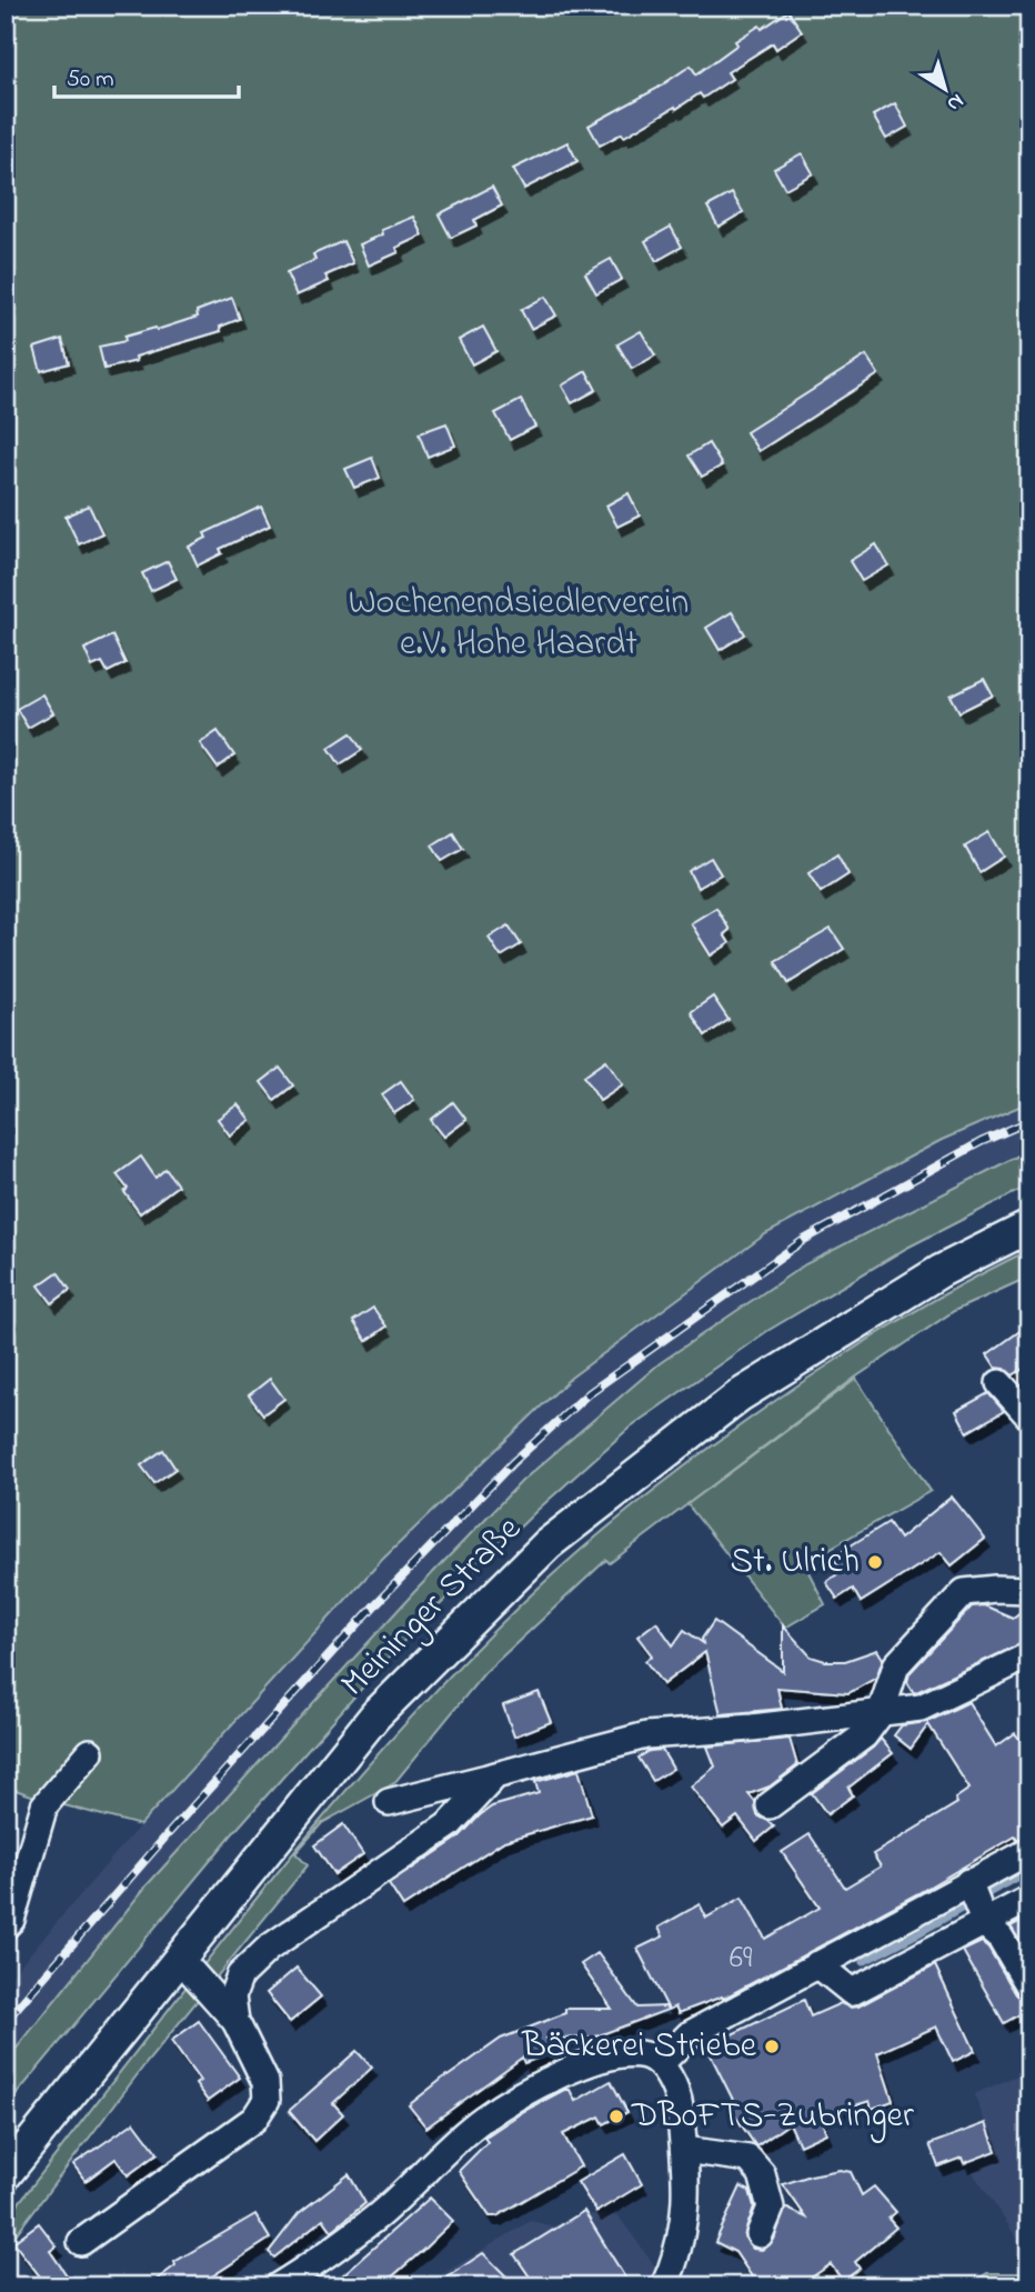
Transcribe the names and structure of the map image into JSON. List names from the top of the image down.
{
  "streets": {
    "main road": ["Meininger Straße"]
  },
  "parks": ["Wochenendsiedlerverein e.V. Hohe Haardt"],
  "places": ["St. Ulrich", "Bäckerei Striebe", "DB0FTS-Zubringer"],
  "house_numbers": ["69"],
  "scale_bar": "50 m",
  "north": "bottom right"
}
